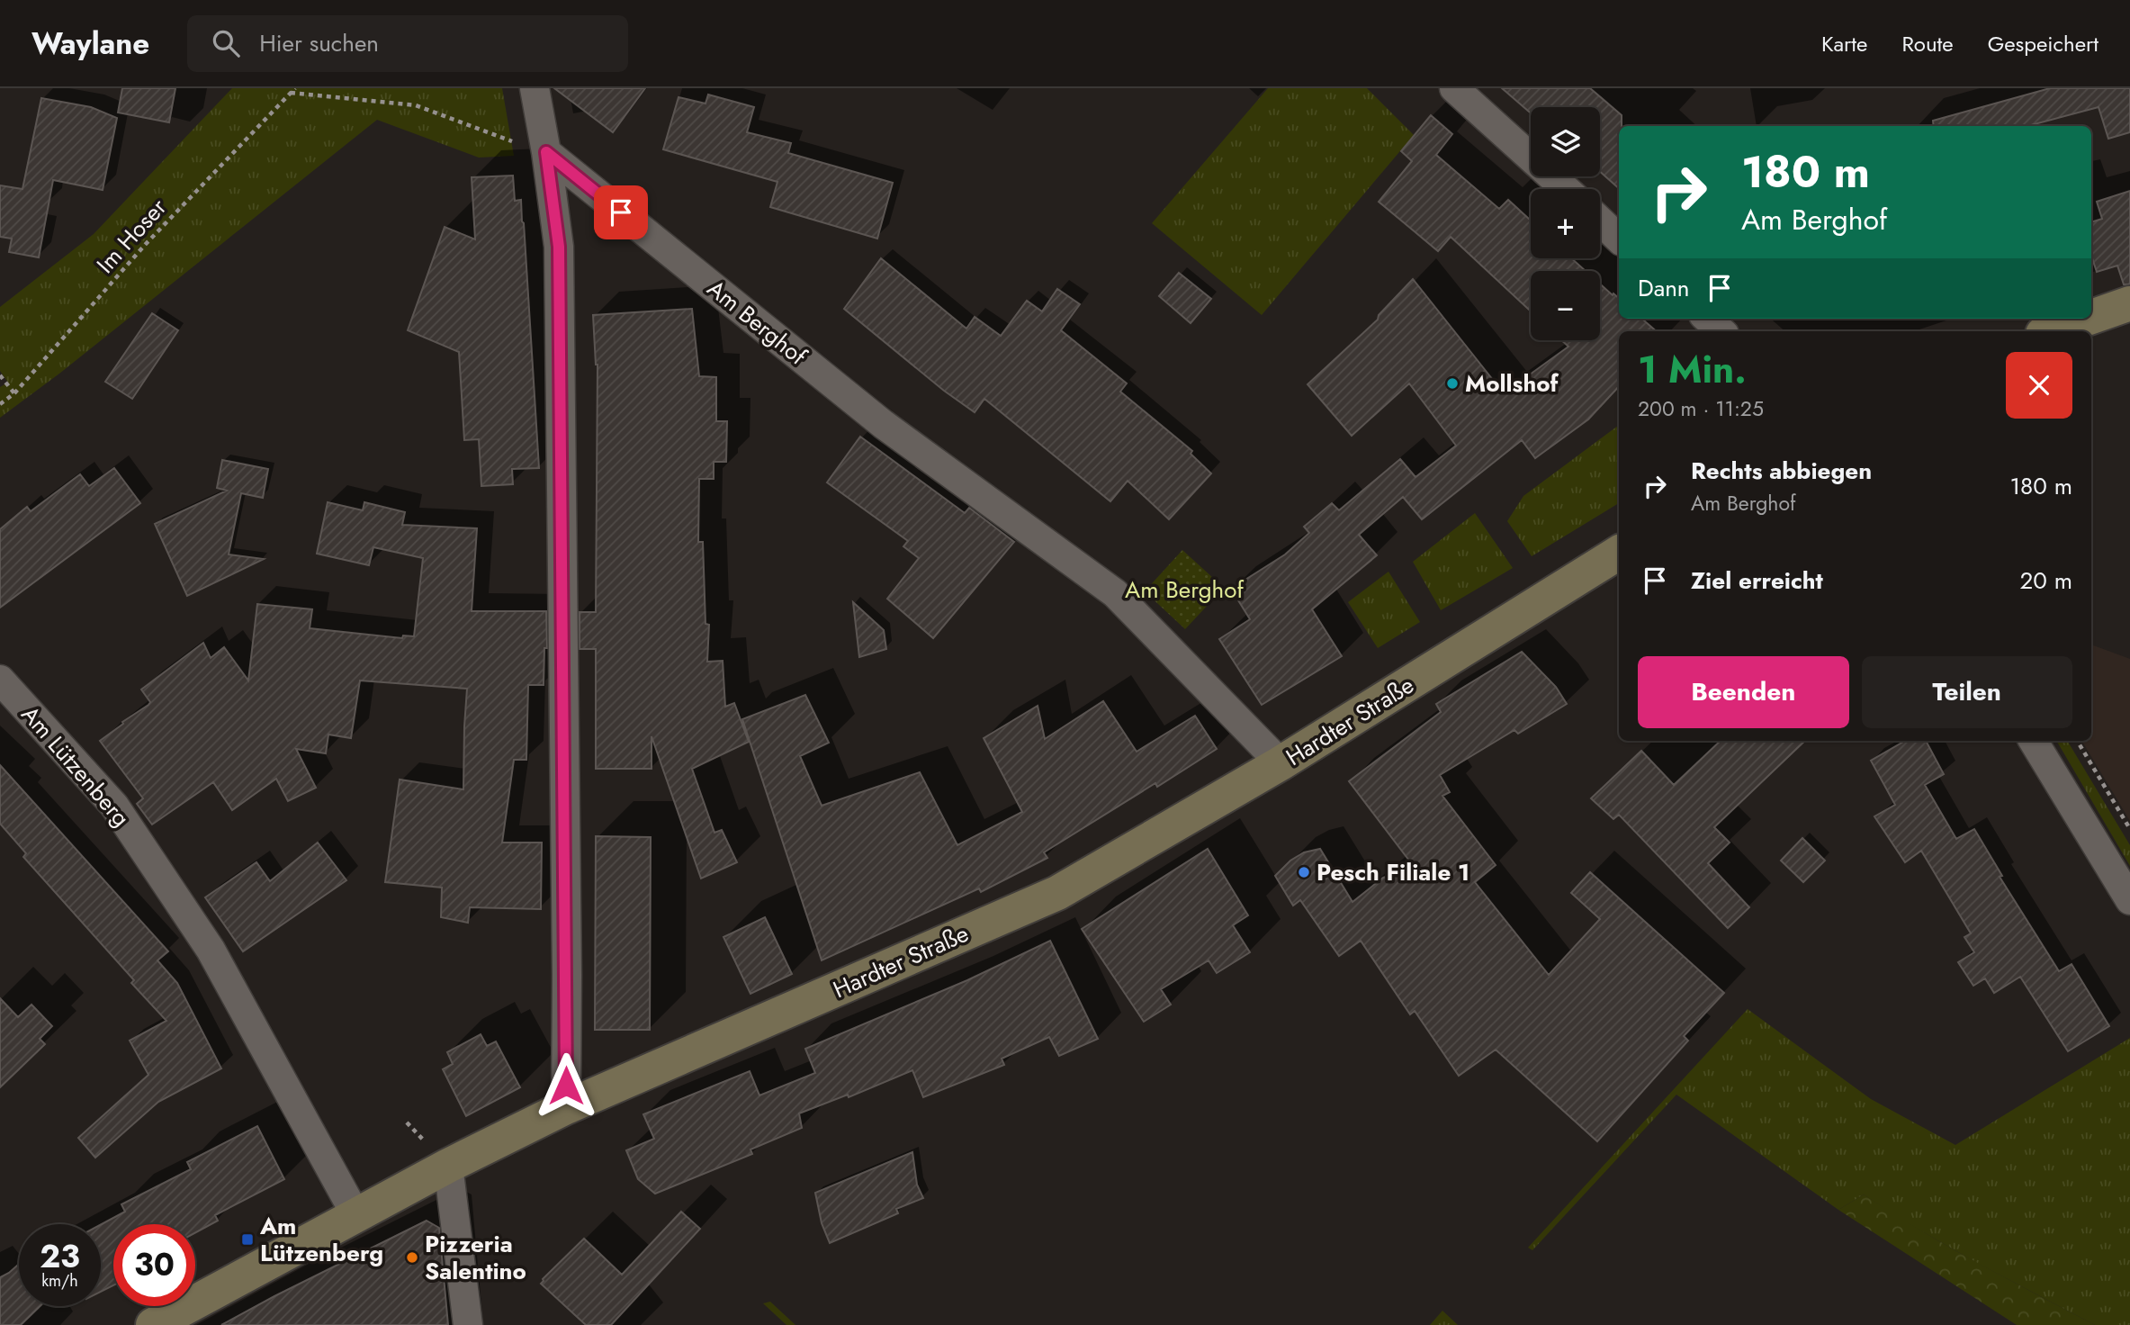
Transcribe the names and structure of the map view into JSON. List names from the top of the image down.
{
  "streets": {
    "main road": ["Hardter Straße"],
    "street": ["Am Berghof", "Am Lützenberg"],
    "path": ["Im Hoser"]
  },
  "crossings": [
    ["Am Berghof", "Hardter Straße"],
    ["Hardter Straße", "Am Lützenberg"]
  ],
  "parks": ["Am Berghof"],
  "places": {
    "other": ["Mollshof", "Pesch Filiale 1", "Pizzeria Salentino"],
    "transit": ["Am Lützenberg"]
  },
  "page": {
    "header": "Waylane",
    "search": "Hier suchen",
    "nav": ["Karte", "Route", "Gespeichert"],
    "map_buttons": ["+", "−"],
    "turn": ["180 m", "Am Berghof"],
    "then": "Dann",
    "heading": ["1 Min.", "200 m · 11:25"],
    "list": [
      {
        "name": "Rechts abbiegen",
        "note": "Am Berghof",
        "value": "180 m"
      },
      {
        "name": "Ziel erreicht",
        "value": "20 m"
      }
    ],
    "buttons": ["Beenden", "Teilen"],
    "speed": "23 km/h",
    "limit": "30"
  }
}
